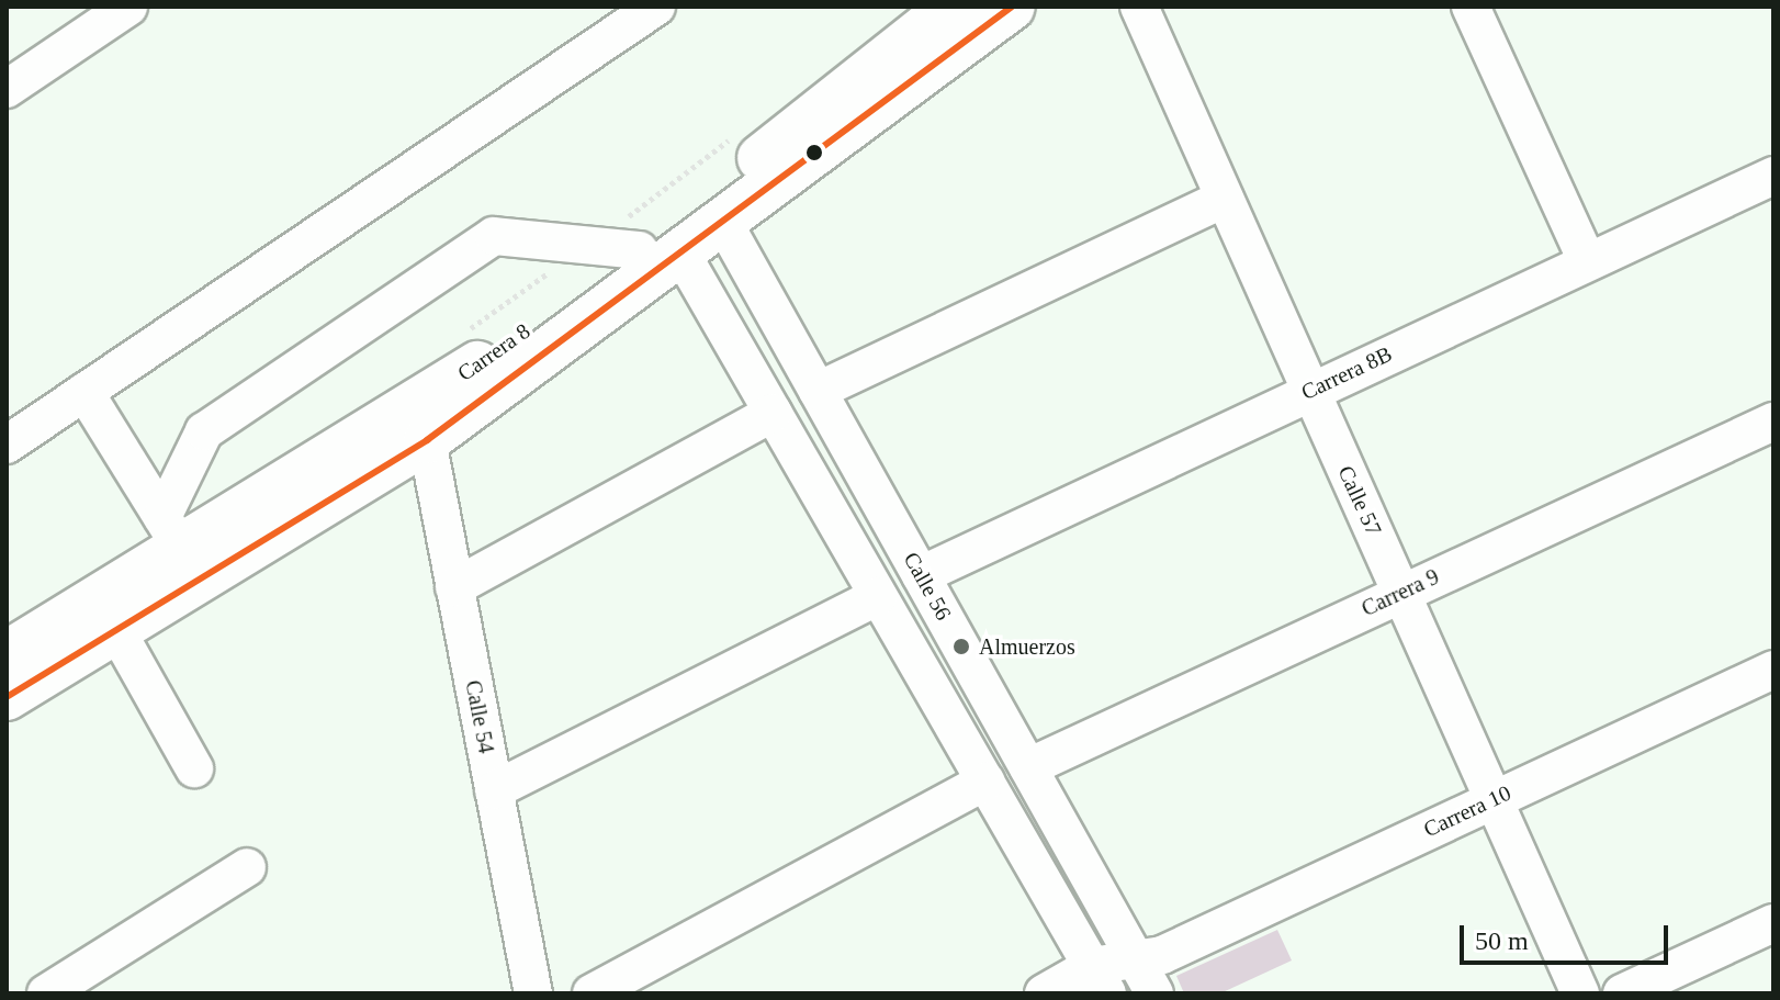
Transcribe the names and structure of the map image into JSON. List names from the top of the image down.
{
  "streets": {
    "main road": ["Carrera 8"],
    "street": [
      "Carrera 8B",
      "Calle 57",
      "Calle 56",
      "Carrera 9",
      "Calle 54",
      "Carrera 10"
    ]
  },
  "crossings": [
    ["Carrera 8", "Calle 56"],
    ["Carrera 8", "Calle 54"],
    ["Carrera 8B", "Calle 57"],
    ["Carrera 8B", "Calle 56"],
    ["Calle 57", "Carrera 9"],
    ["Calle 57", "Carrera 10"],
    ["Calle 56", "Carrera 9"],
    ["Calle 56", "Carrera 10"]
  ],
  "places": ["Almuerzos"],
  "scale_bar": "50 m"
}
